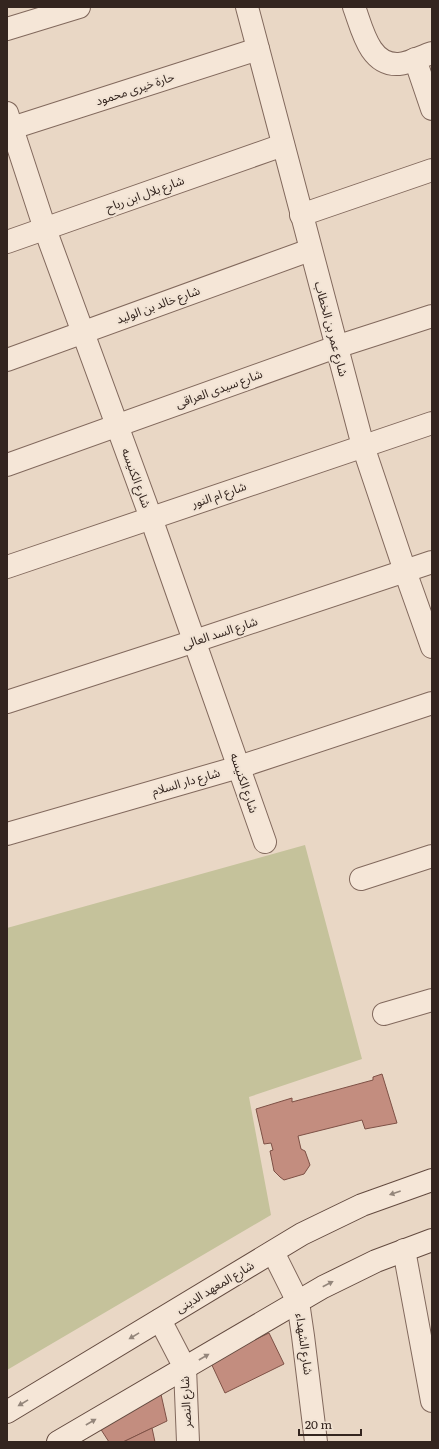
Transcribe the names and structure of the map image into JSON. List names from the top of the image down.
{
  "streets": {
    "street": [
      "حارة خيرى محمود",
      "شارع بلال ابن رباح",
      "شارع خالد بن الوليد",
      "شارع عمر بن الخطاب",
      "شارع سيدى العراقى",
      "شارع الكنيسه",
      "شارع ام النور",
      "شارع السد العالى",
      "شارع دار السلام",
      "شارع المعهد الدينى",
      "شارع الشهداء",
      "شارع النصر"
    ]
  },
  "crossings": [
    ["حارة خيرى محمود", "شارع عمر بن الخطاب"],
    ["حارة خيرى محمود", "شارع الكنيسه"],
    ["شارع بلال ابن رباح", "شارع عمر بن الخطاب"],
    ["شارع بلال ابن رباح", "شارع الكنيسه"],
    ["شارع خالد بن الوليد", "شارع عمر بن الخطاب"],
    ["شارع خالد بن الوليد", "شارع الكنيسه"],
    ["شارع عمر بن الخطاب", "شارع سيدى العراقى"],
    ["شارع عمر بن الخطاب", "شارع ام النور"],
    ["شارع عمر بن الخطاب", "شارع السد العالى"],
    ["شارع سيدى العراقى", "شارع الكنيسه"],
    ["شارع الكنيسه", "شارع ام النور"],
    ["شارع الكنيسه", "شارع السد العالى"],
    ["شارع الكنيسه", "شارع دار السلام"],
    ["شارع المعهد الدينى", "شارع الشهداء"],
    ["شارع المعهد الدينى", "شارع النصر"]
  ],
  "scale_bar": "20 m"
}
